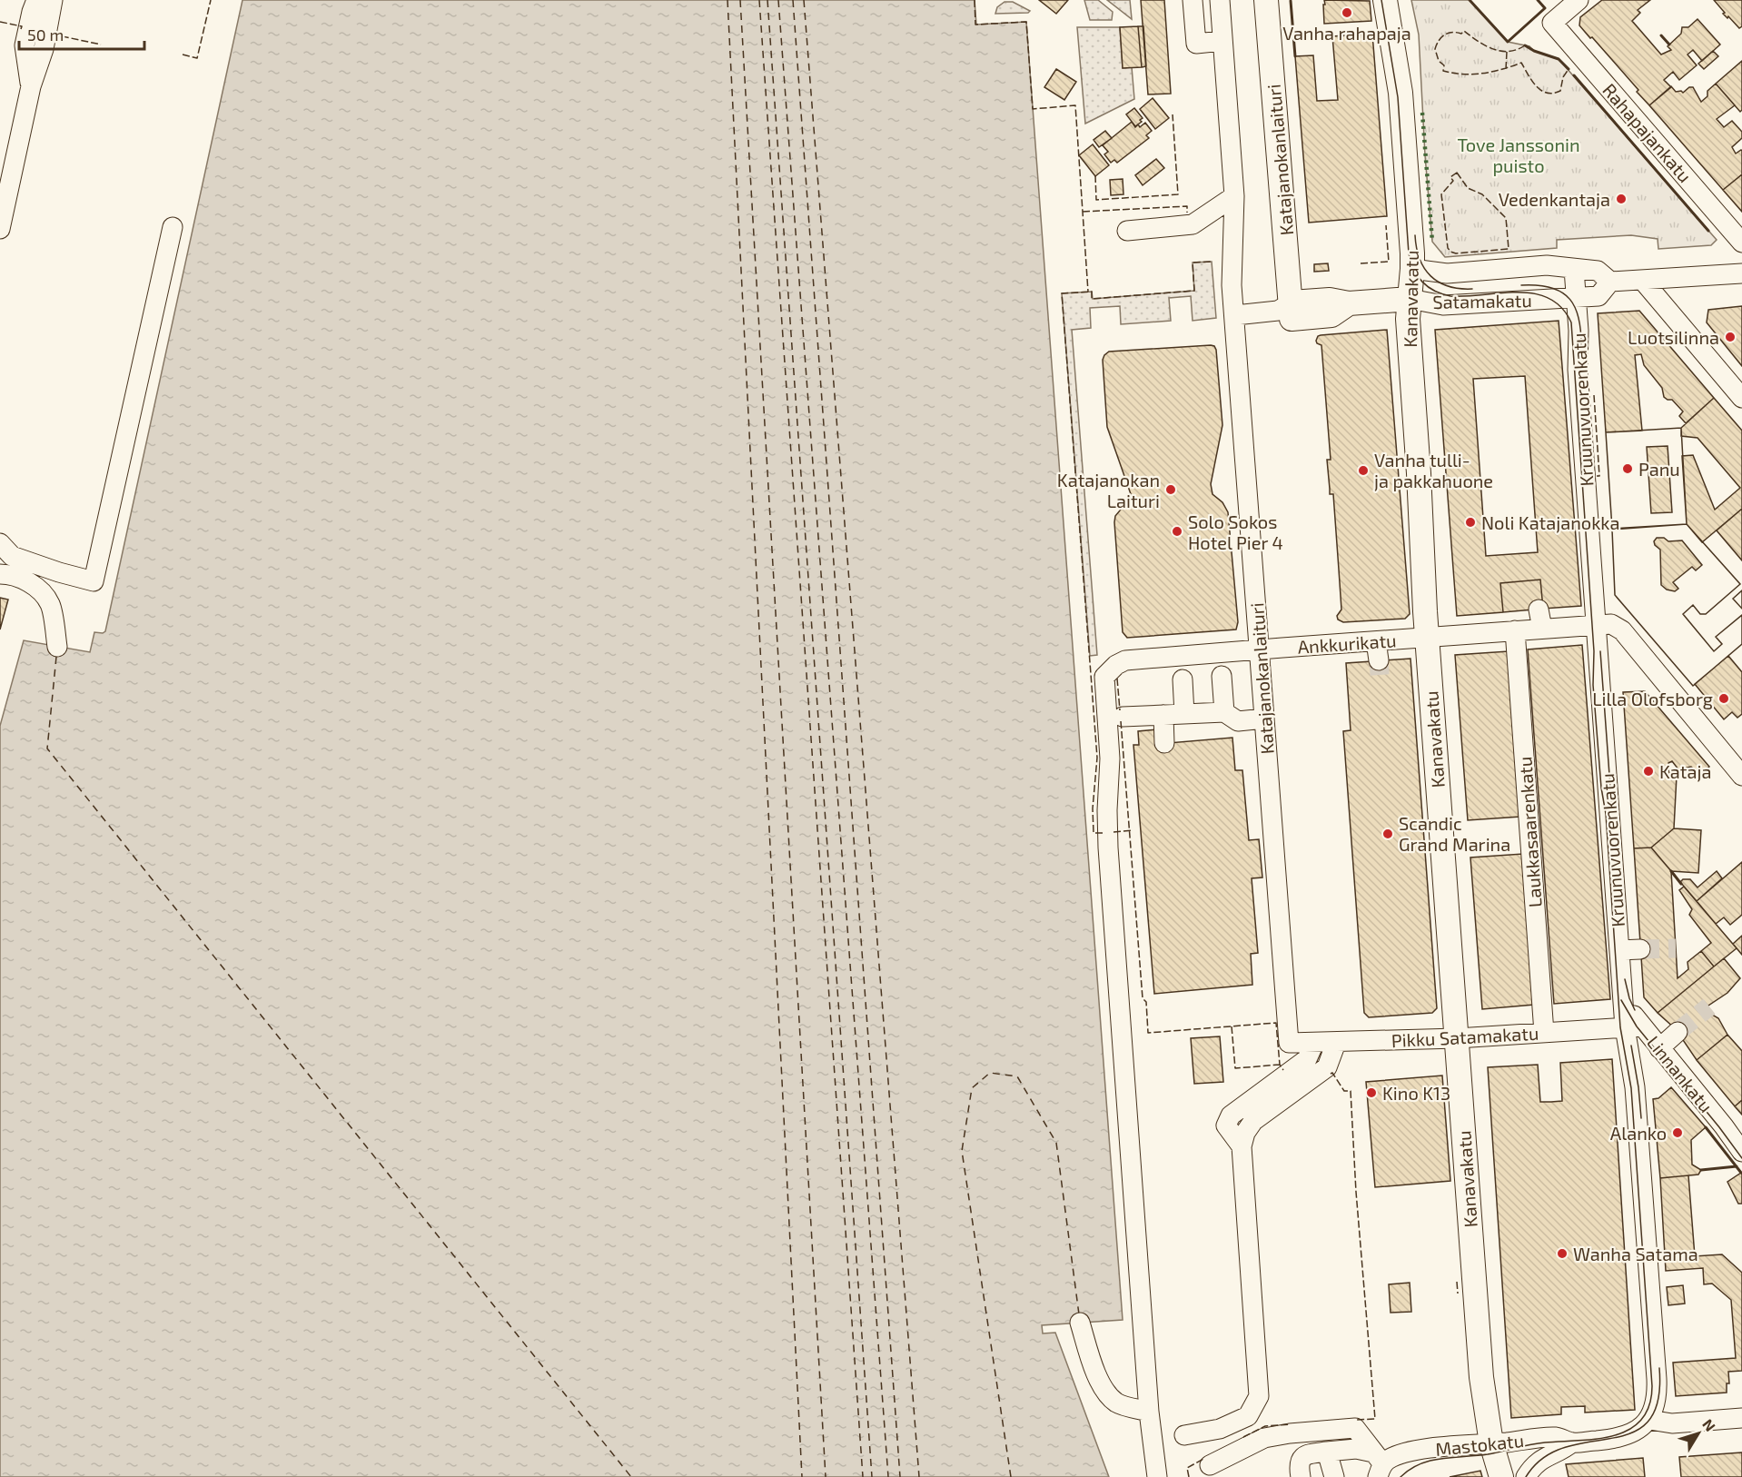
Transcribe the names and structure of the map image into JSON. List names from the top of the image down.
{
  "streets": {
    "main road": ["Katajanokanlaituri", "Kanavakatu", "Satamakatu"],
    "street": [
      "Rahapajankatu",
      "Kruunuvuorenkatu",
      "Ankkurikatu",
      "Laukkasaarenkatu",
      "Pikku Satamakatu",
      "Linnankatu",
      "Mastokatu"
    ]
  },
  "crossings": [
    ["Katajanokanlaituri", "Satamakatu"],
    ["Katajanokanlaituri", "Ankkurikatu"],
    ["Katajanokanlaituri", "Pikku Satamakatu"],
    ["Kanavakatu", "Satamakatu"],
    ["Kanavakatu", "Ankkurikatu"],
    ["Kanavakatu", "Pikku Satamakatu"],
    ["Kanavakatu", "Mastokatu"],
    ["Satamakatu", "Kruunuvuorenkatu"],
    ["Kruunuvuorenkatu", "Ankkurikatu"],
    ["Kruunuvuorenkatu", "Pikku Satamakatu"],
    ["Kruunuvuorenkatu", "Linnankatu"],
    ["Kruunuvuorenkatu", "Mastokatu"],
    ["Ankkurikatu", "Laukkasaarenkatu"],
    ["Laukkasaarenkatu", "Pikku Satamakatu"],
    ["Pikku Satamakatu", "Linnankatu"]
  ],
  "parks": ["Tove Janssonin puisto"],
  "places": [
    "Vanha rahapaja",
    "Vedenkantaja",
    "Luotsilinna",
    "Panu",
    "Vanha tulli- ja pakkahuone",
    "Katajanokan Laituri",
    "Noli Katajanokka",
    "Solo Sokos Hotel Pier 4",
    "Lilla Olofsborg",
    "Kataja",
    "Scandic Grand Marina",
    "Kino K13",
    "Alanko",
    "Wanha Satama"
  ],
  "scale_bar": "50 m",
  "north": "top right"
}
